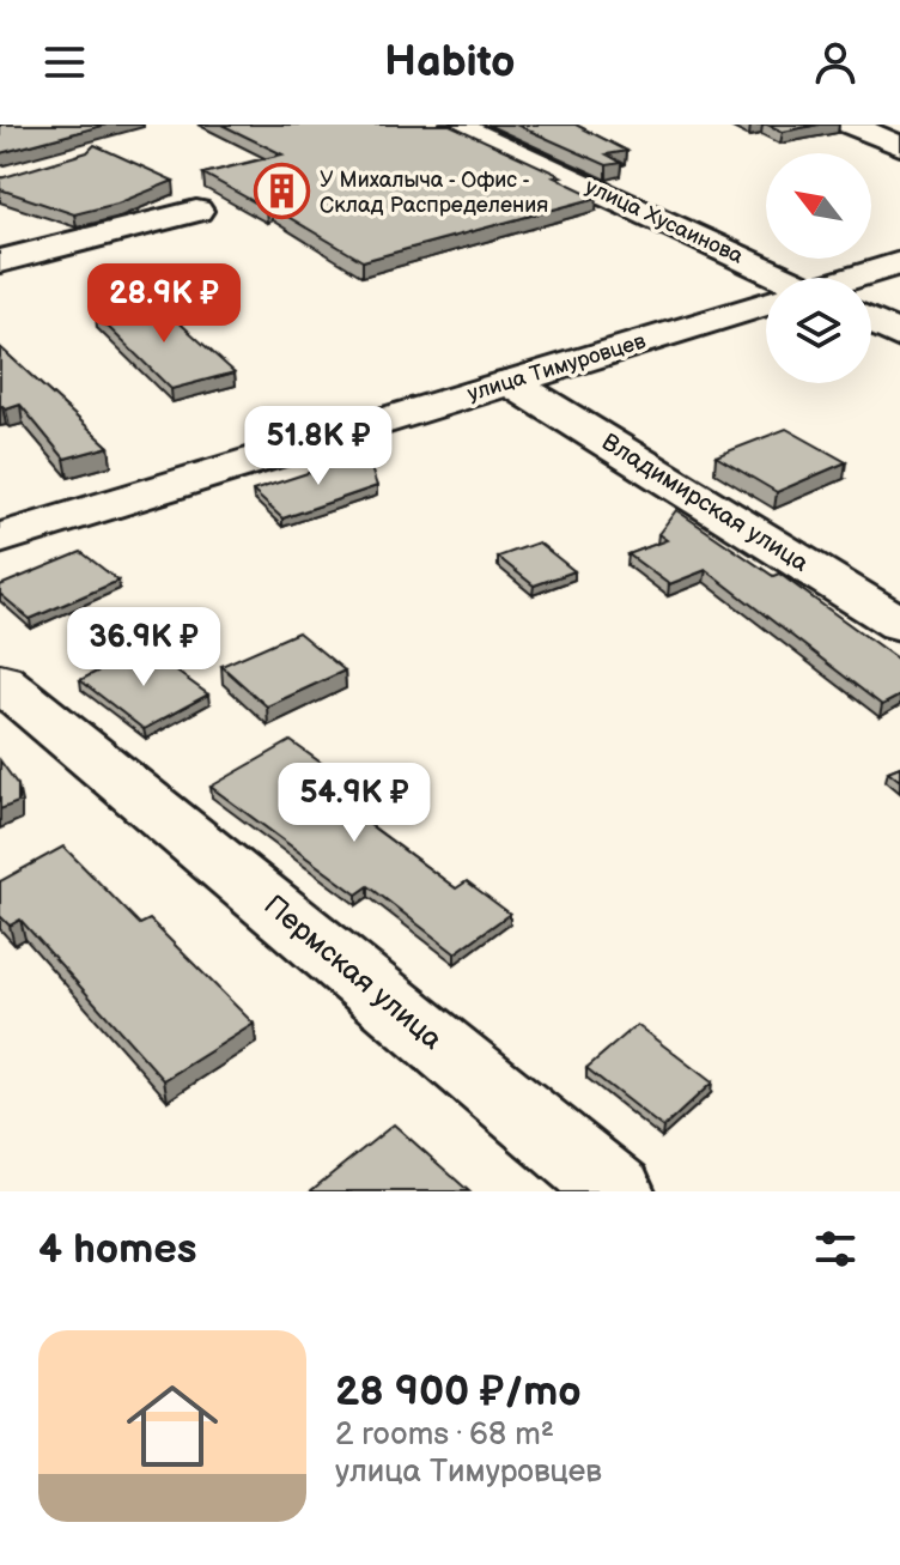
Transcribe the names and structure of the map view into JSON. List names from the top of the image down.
{
  "streets": {
    "street": [
      "улица Хусаинова",
      "улица Тимуровцев",
      "Владимирская улица",
      "Пермская улица"
    ]
  },
  "crossings": [
    ["улица Тимуровцев", "Владимирская улица"]
  ],
  "places": {
    "building": ["У Михалыча - Офис - Склад Распределения"]
  },
  "north": "top left",
  "page": {
    "header": "Habito",
    "price": [
      "28.9K ₽",
      "51.8K ₽",
      "36.9K ₽",
      "54.9K ₽"
    ],
    "heading": "4 homes",
    "list": [
      {
        "name": "28 900 ₽/mo",
        "note": "2 rooms · 68 m² · улица Тимуровцев"
      }
    ]
  }
}
